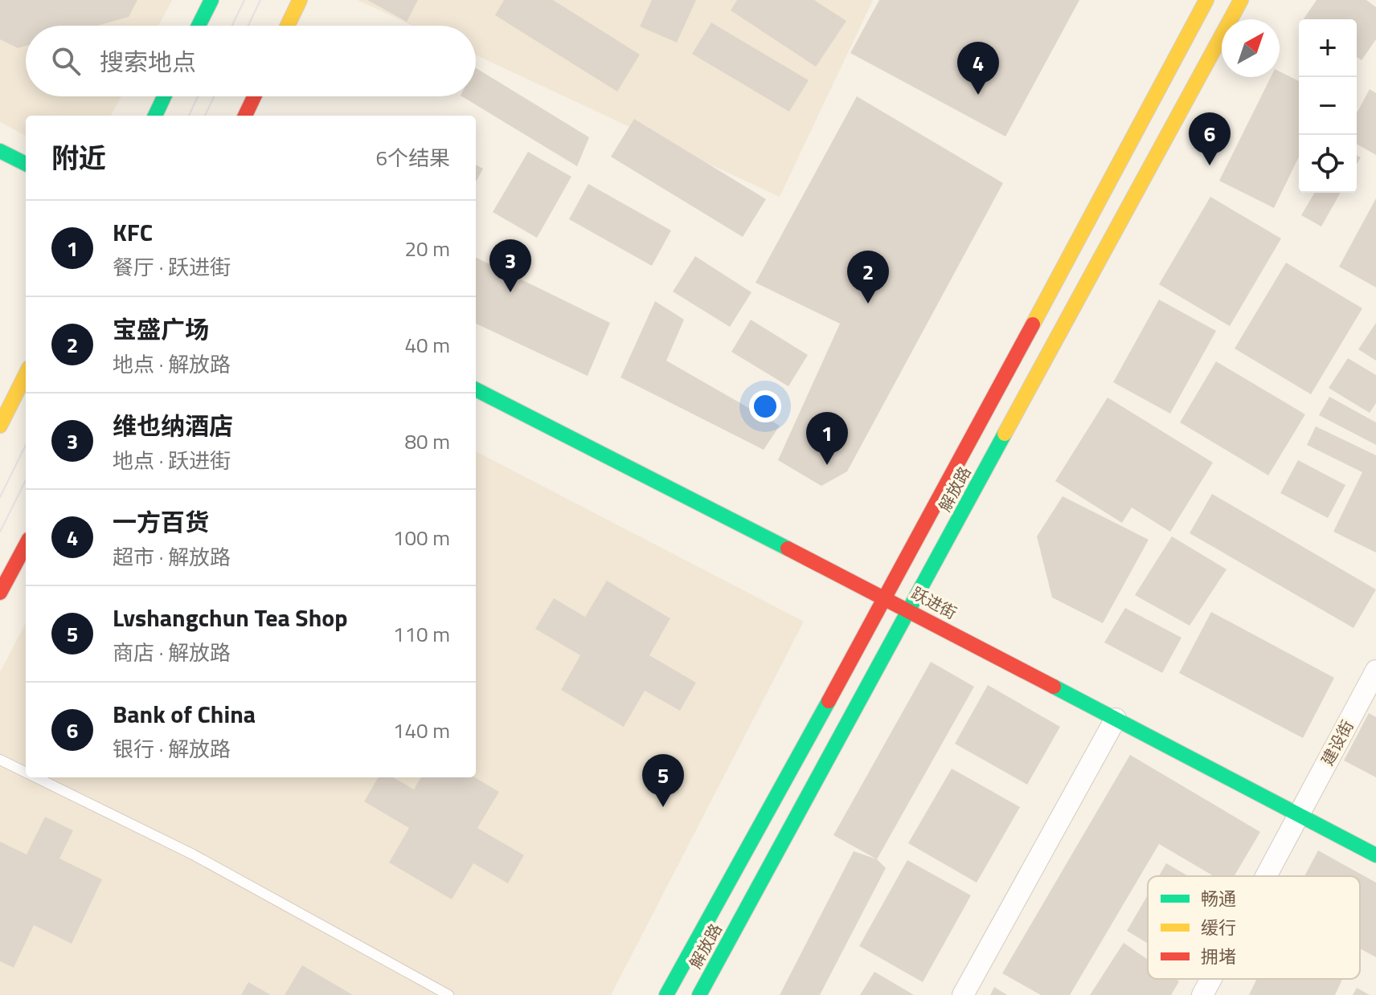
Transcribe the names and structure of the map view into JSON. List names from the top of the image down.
{
  "streets": {
    "main road": ["解放路", "跃进街"],
    "street": ["建设街"]
  },
  "crossings": [
    ["解放路", "跃进街"],
    ["跃进街", "建设街"]
  ],
  "legend": ["畅通", "缓行", "拥堵"],
  "north": "top right",
  "page": {
    "map_buttons": ["+", "−"],
    "search": "搜索地点",
    "pins": [
      "4",
      "6",
      "3",
      "2",
      "1",
      "5"
    ],
    "heading": ["附近", "6个结果"],
    "list": [
      {
        "mark": "1",
        "name": "KFC",
        "note": "餐厅 · 跃进街",
        "value": "20 m"
      },
      {
        "mark": "2",
        "name": "宝盛广场",
        "note": "地点 · 解放路",
        "value": "40 m"
      },
      {
        "mark": "3",
        "name": "维也纳酒店",
        "note": "地点 · 跃进街",
        "value": "80 m"
      },
      {
        "mark": "4",
        "name": "一方百货",
        "note": "超市 · 解放路",
        "value": "100 m"
      },
      {
        "mark": "5",
        "name": "Lvshangchun Tea Shop",
        "note": "商店 · 解放路",
        "value": "110 m"
      },
      {
        "mark": "6",
        "name": "Bank of China",
        "note": "银行 · 解放路",
        "value": "140 m"
      }
    ]
  }
}
